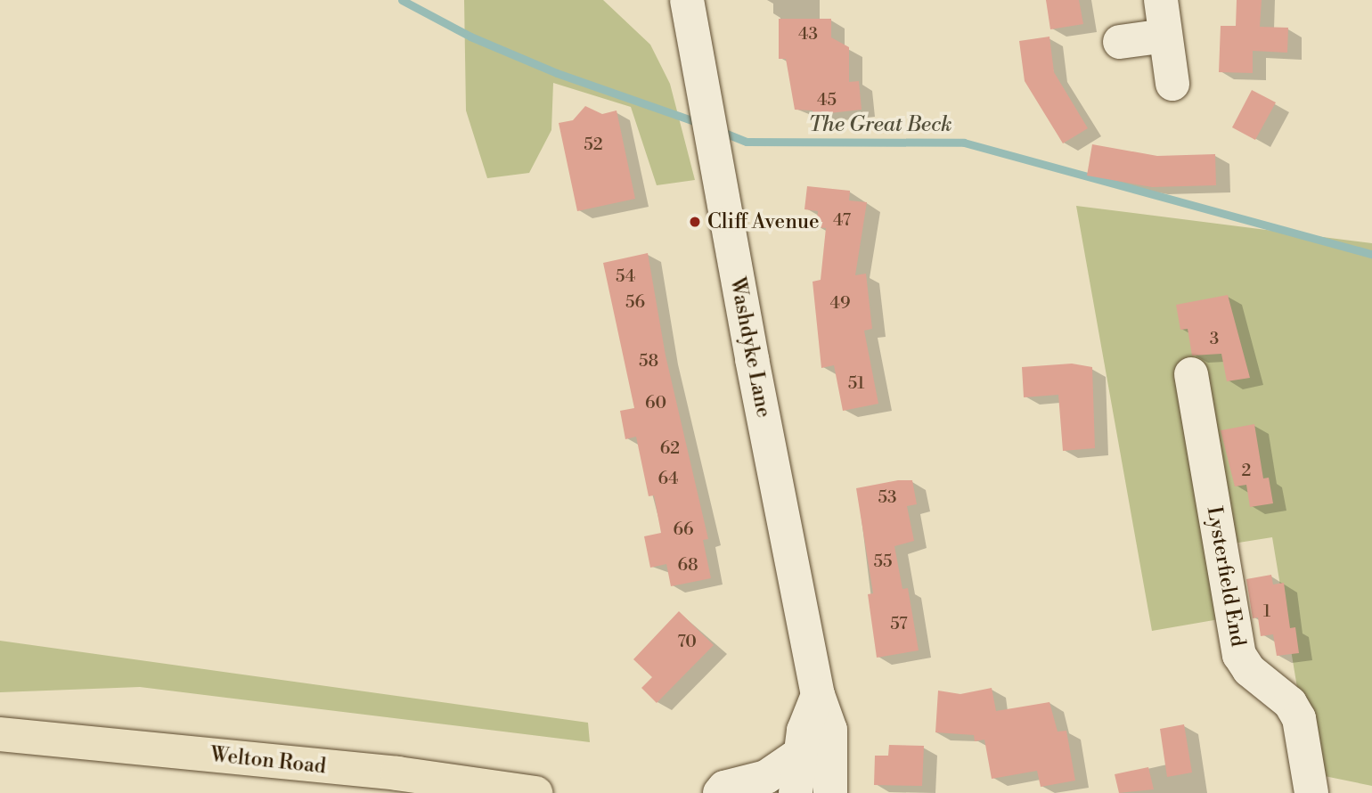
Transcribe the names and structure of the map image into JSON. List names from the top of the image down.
{
  "streets": {
    "highway": ["Welton Road"],
    "street": ["Washdyke Lane", "Lysterfield End"]
  },
  "water": ["The Great Beck"],
  "places": ["Cliff Avenue"],
  "house_numbers": [
    "43",
    "45",
    "52",
    "47",
    "54",
    "56",
    "49",
    "3",
    "58",
    "51",
    "60",
    "62",
    "2",
    "64",
    "53",
    "66",
    "55",
    "68",
    "1",
    "57",
    "70"
  ]
}
